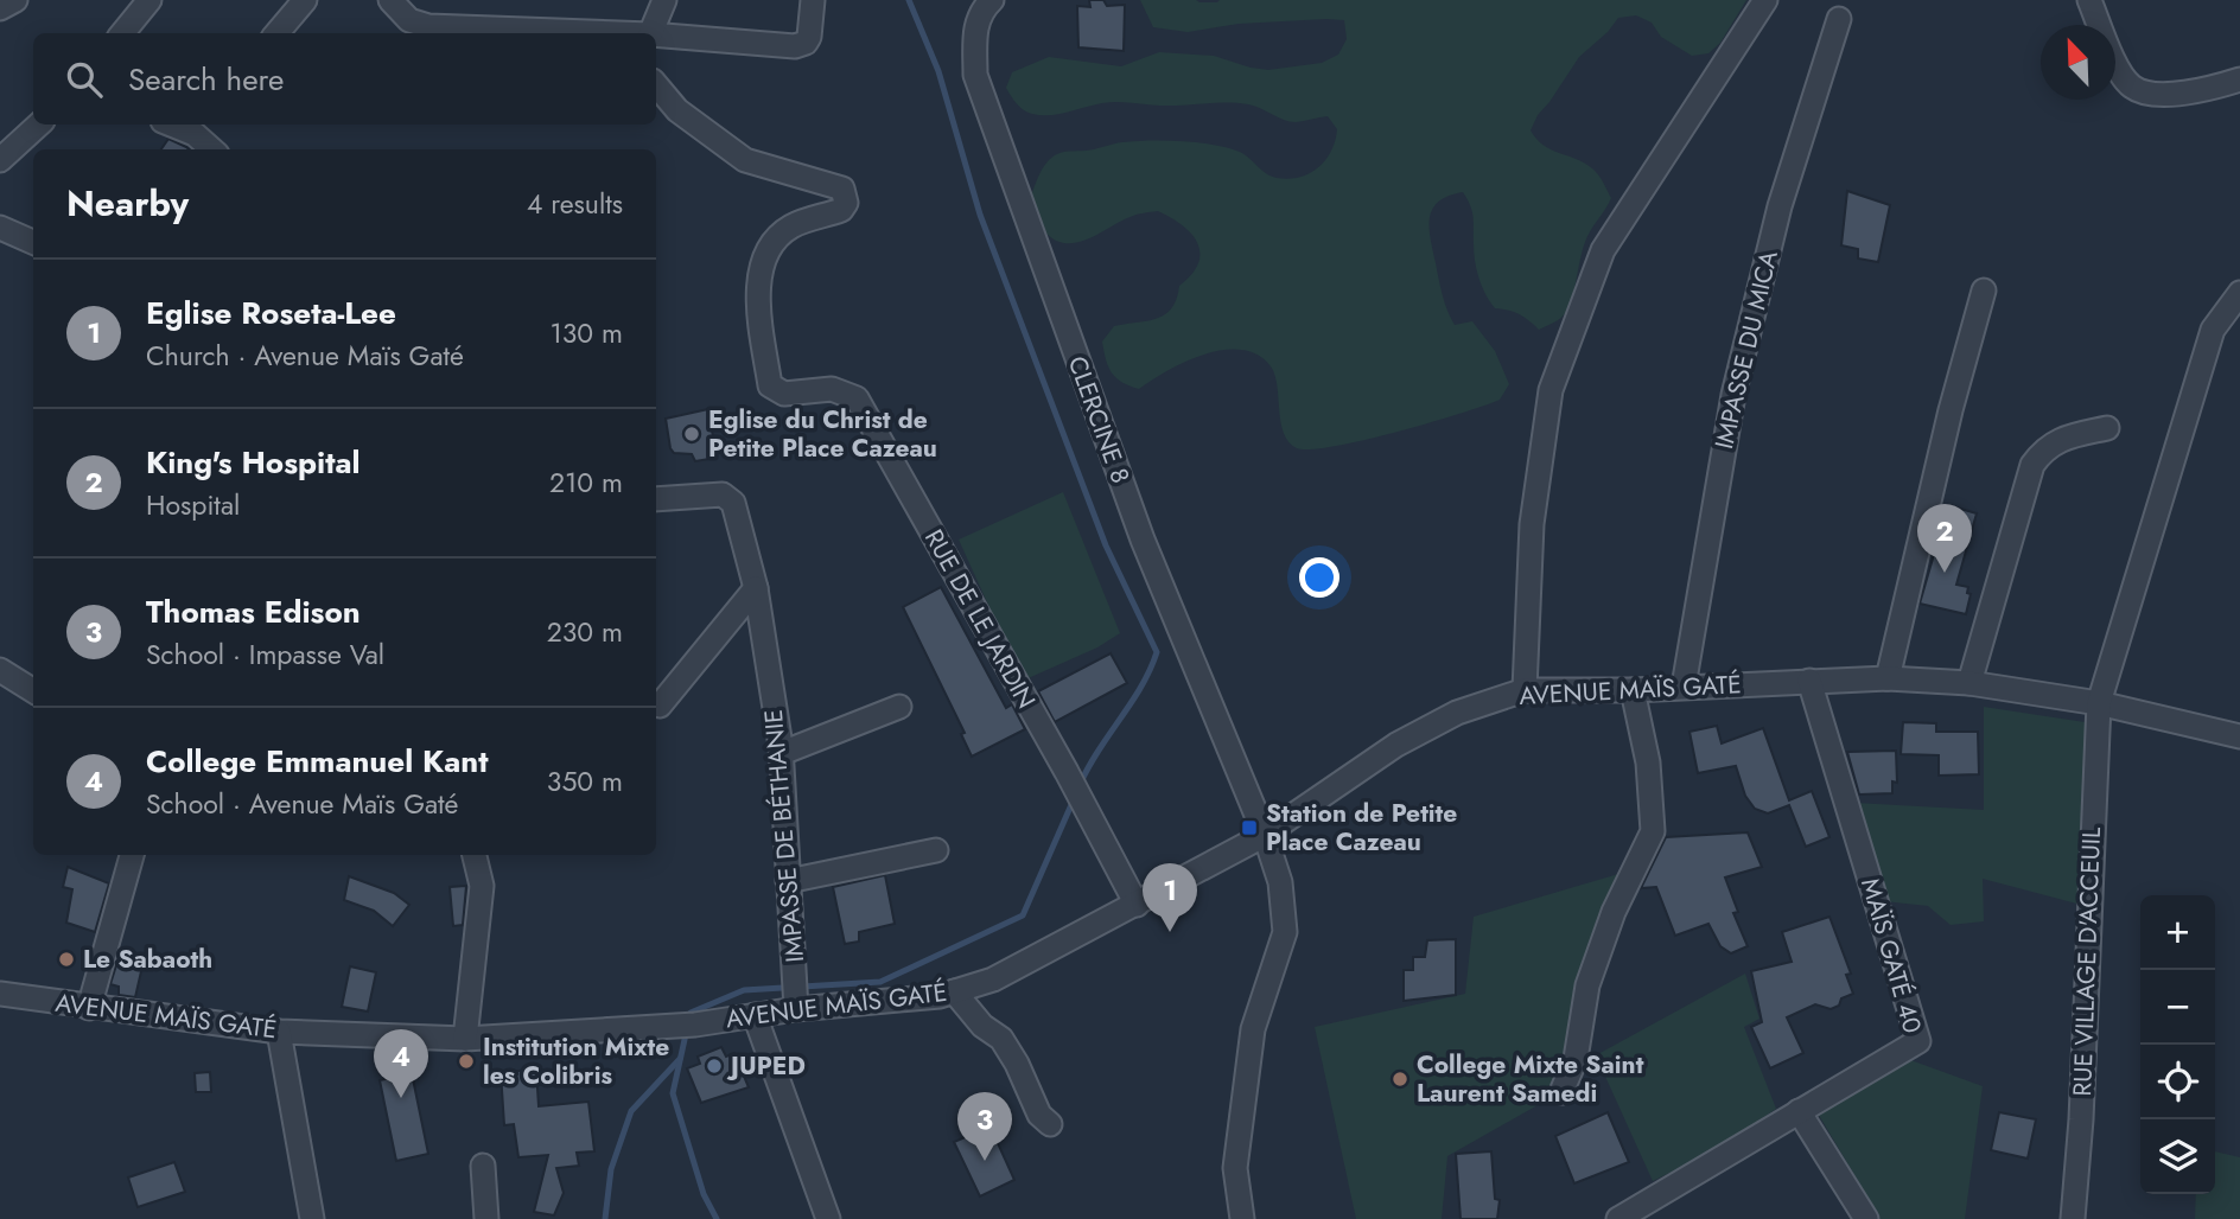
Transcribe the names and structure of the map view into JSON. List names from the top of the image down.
{
  "streets": {
    "street": [
      "IMPASSE DU MICA",
      "CLERCINE 8",
      "RUE DE LE JARDIN",
      "AVENUE MAÏS GATÉ",
      "IMPASSE DE BÉTHANIE",
      "MAÏS GATÉ 40",
      "RUE VILLAGE D'ACCEUIL"
    ]
  },
  "crossings": [
    ["IMPASSE DU MICA", "AVENUE MAÏS GATÉ"],
    ["CLERCINE 8", "AVENUE MAÏS GATÉ"],
    ["RUE DE LE JARDIN", "AVENUE MAÏS GATÉ"],
    ["AVENUE MAÏS GATÉ", "IMPASSE DE BÉTHANIE"],
    ["AVENUE MAÏS GATÉ", "MAÏS GATÉ 40"],
    ["AVENUE MAÏS GATÉ", "RUE VILLAGE D'ACCEUIL"]
  ],
  "places": {
    "other": [
      "Eglise du Christ de Petite Place Cazeau",
      "Le Sabaoth",
      "Institution Mixte les Colibris",
      "JUPED",
      "College Mixte Saint Laurent Samedi"
    ],
    "transit": ["Station de Petite Place Cazeau"]
  },
  "north": "top left",
  "page": {
    "search": "Search here",
    "heading": ["Nearby", "4 results"],
    "list": [
      {
        "mark": "1",
        "name": "Eglise Roseta-Lee",
        "note": "Church · Avenue Maïs Gaté",
        "value": "130 m"
      },
      {
        "mark": "2",
        "name": "King's Hospital",
        "note": "Hospital",
        "value": "210 m"
      },
      {
        "mark": "3",
        "name": "Thomas Edison",
        "note": "School · Impasse Val",
        "value": "230 m"
      },
      {
        "mark": "4",
        "name": "College Emmanuel Kant",
        "note": "School · Avenue Maïs Gaté",
        "value": "350 m"
      }
    ],
    "pins": [
      "2",
      "1",
      "4",
      "3"
    ],
    "map_buttons": ["+", "−"]
  }
}
